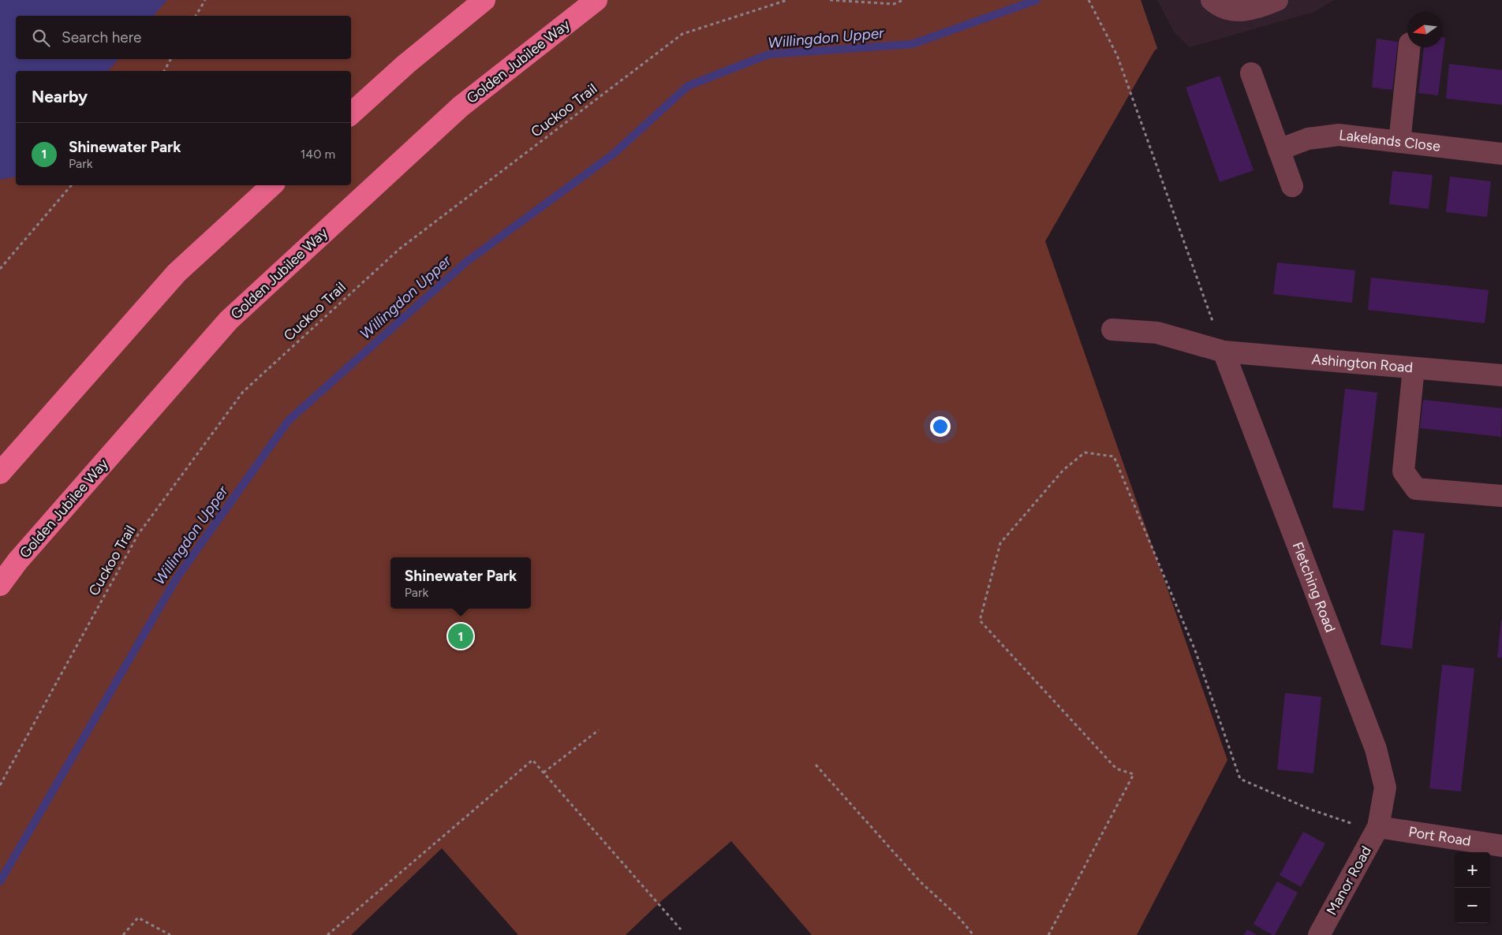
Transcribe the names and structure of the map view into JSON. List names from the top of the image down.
{
  "streets": {
    "highway": ["Golden Jubilee Way"],
    "street": [
      "Lakelands Close",
      "Ashington Road",
      "Fletching Road",
      "Port Road",
      "Manor Road"
    ],
    "path": ["Cuckoo Trail"]
  },
  "crossings": [
    ["Ashington Road", "Fletching Road"],
    ["Fletching Road", "Port Road"],
    ["Fletching Road", "Manor Road"],
    ["Port Road", "Manor Road"]
  ],
  "water": ["Willingdon Upper"],
  "north": "left",
  "page": {
    "search": "Search here",
    "heading": "Nearby",
    "list": [
      {
        "mark": "1",
        "name": "Shinewater Park",
        "note": "Park",
        "value": "140 m"
      }
    ],
    "popup": ["Shinewater Park", "Park"],
    "pins": "1",
    "map_buttons": ["+", "−"]
  }
}
